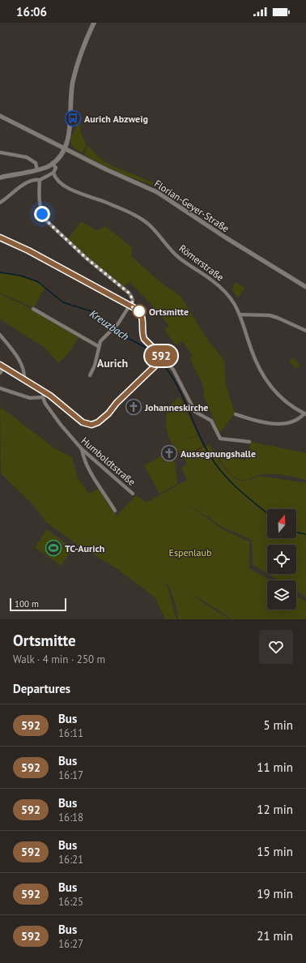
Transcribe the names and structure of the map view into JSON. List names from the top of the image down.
{
  "streets": {
    "street": ["Florian-Geyer-Straße", "Römerstraße", "Humboldtstraße"]
  },
  "districts": ["Aurich"],
  "water": ["Kreuzbach"],
  "parks": ["Espenlaub"],
  "places": {
    "bus stop": ["Aurich Abzweig"],
    "other": ["Ortsmitte"],
    "church": ["Johanneskirche", "Aussegnungshalle"],
    "sports": ["TC-Aurich"]
  },
  "lines": ["bus line 592"],
  "scale_bar": "100 m",
  "north": "top",
  "page": {
    "status": "16:06",
    "on_map": "592",
    "scale": "100 m",
    "heading": [
      ["Ortsmitte", "Walk · 4 min · 250 m"],
      "Departures"
    ],
    "list": [
      {
        "mark": "592",
        "name": "Bus",
        "note": "16:11",
        "value": "5 min"
      },
      {
        "mark": "592",
        "name": "Bus",
        "note": "16:17",
        "value": "11 min"
      },
      {
        "mark": "592",
        "name": "Bus",
        "note": "16:18",
        "value": "12 min"
      },
      {
        "mark": "592",
        "name": "Bus",
        "note": "16:21",
        "value": "15 min"
      },
      {
        "mark": "592",
        "name": "Bus",
        "note": "16:25",
        "value": "19 min"
      },
      {
        "mark": "592",
        "name": "Bus",
        "note": "16:27",
        "value": "21 min"
      }
    ]
  }
}
